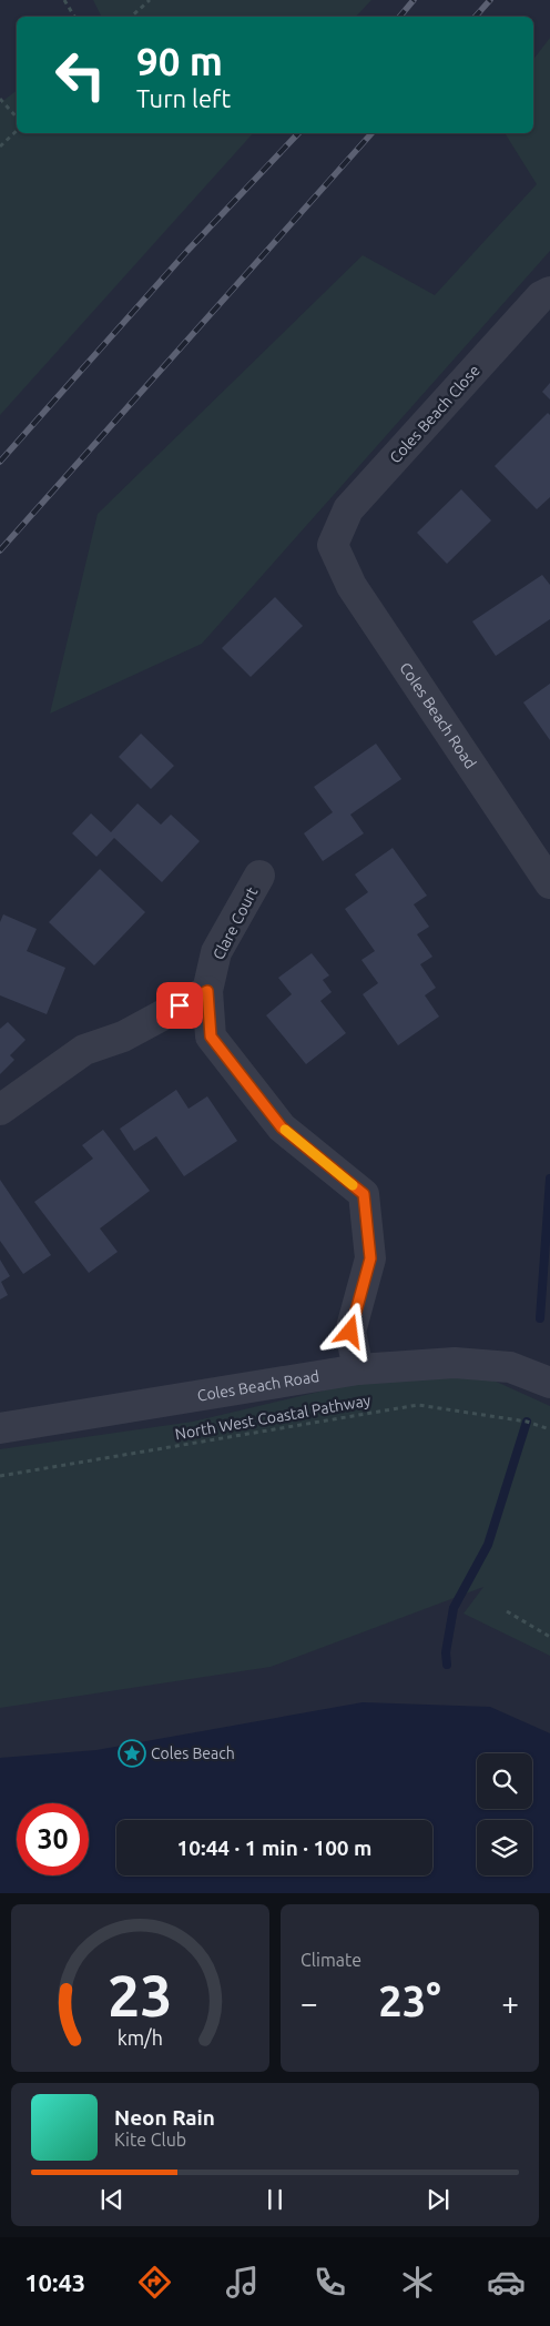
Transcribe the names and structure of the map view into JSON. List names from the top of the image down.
{
  "streets": {
    "street": ["Coles Beach Close", "Coles Beach Road", "Clare Court"],
    "path": ["North West Coastal Pathway"]
  },
  "crossings": [
    ["Coles Beach Close", "Coles Beach Road"],
    ["Coles Beach Road", "Clare Court"]
  ],
  "places": {
    "place": ["Coles Beach"]
  },
  "page": {
    "turn": ["90 m", "Turn left"],
    "limit": "30",
    "trip": "10:44 · 1 min · 100 m",
    "tile": "Climate",
    "heat": ["−", "23°", "+"],
    "song": ["Neon Rain", "Kite Club"],
    "tabs": "10:43",
    "gauge": ["23", "km/h"]
  }
}
